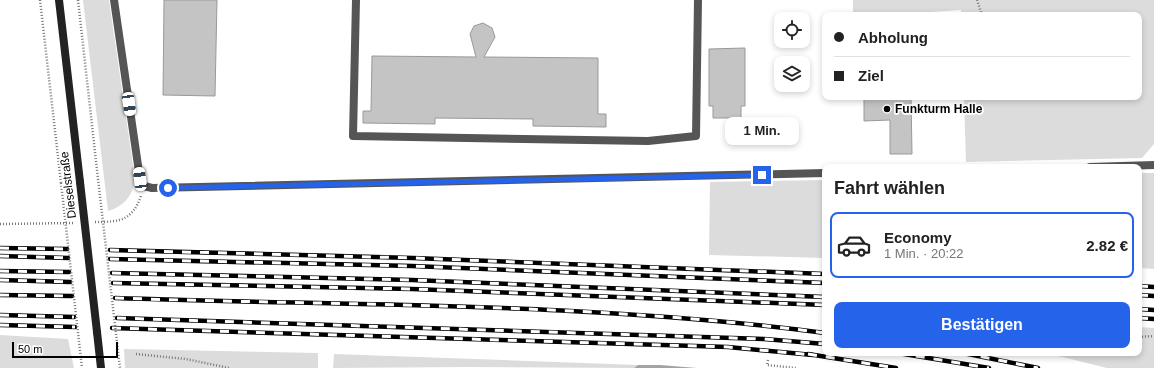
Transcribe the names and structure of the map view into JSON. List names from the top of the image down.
{
  "streets": {
    "street": ["Dieselstraße"]
  },
  "places": ["Funkturm Halle"],
  "scale_bar": "50 m",
  "page": {
    "banner": ["Abholung", "Ziel"],
    "bubble": "1 Min.",
    "heading": "Fahrt wählen",
    "list": [
      {
        "name": "Economy",
        "note": "1 Min. · 20:22",
        "value": "2.82 €"
      }
    ],
    "buttons": "Bestätigen",
    "scale": "50 m"
  }
}
